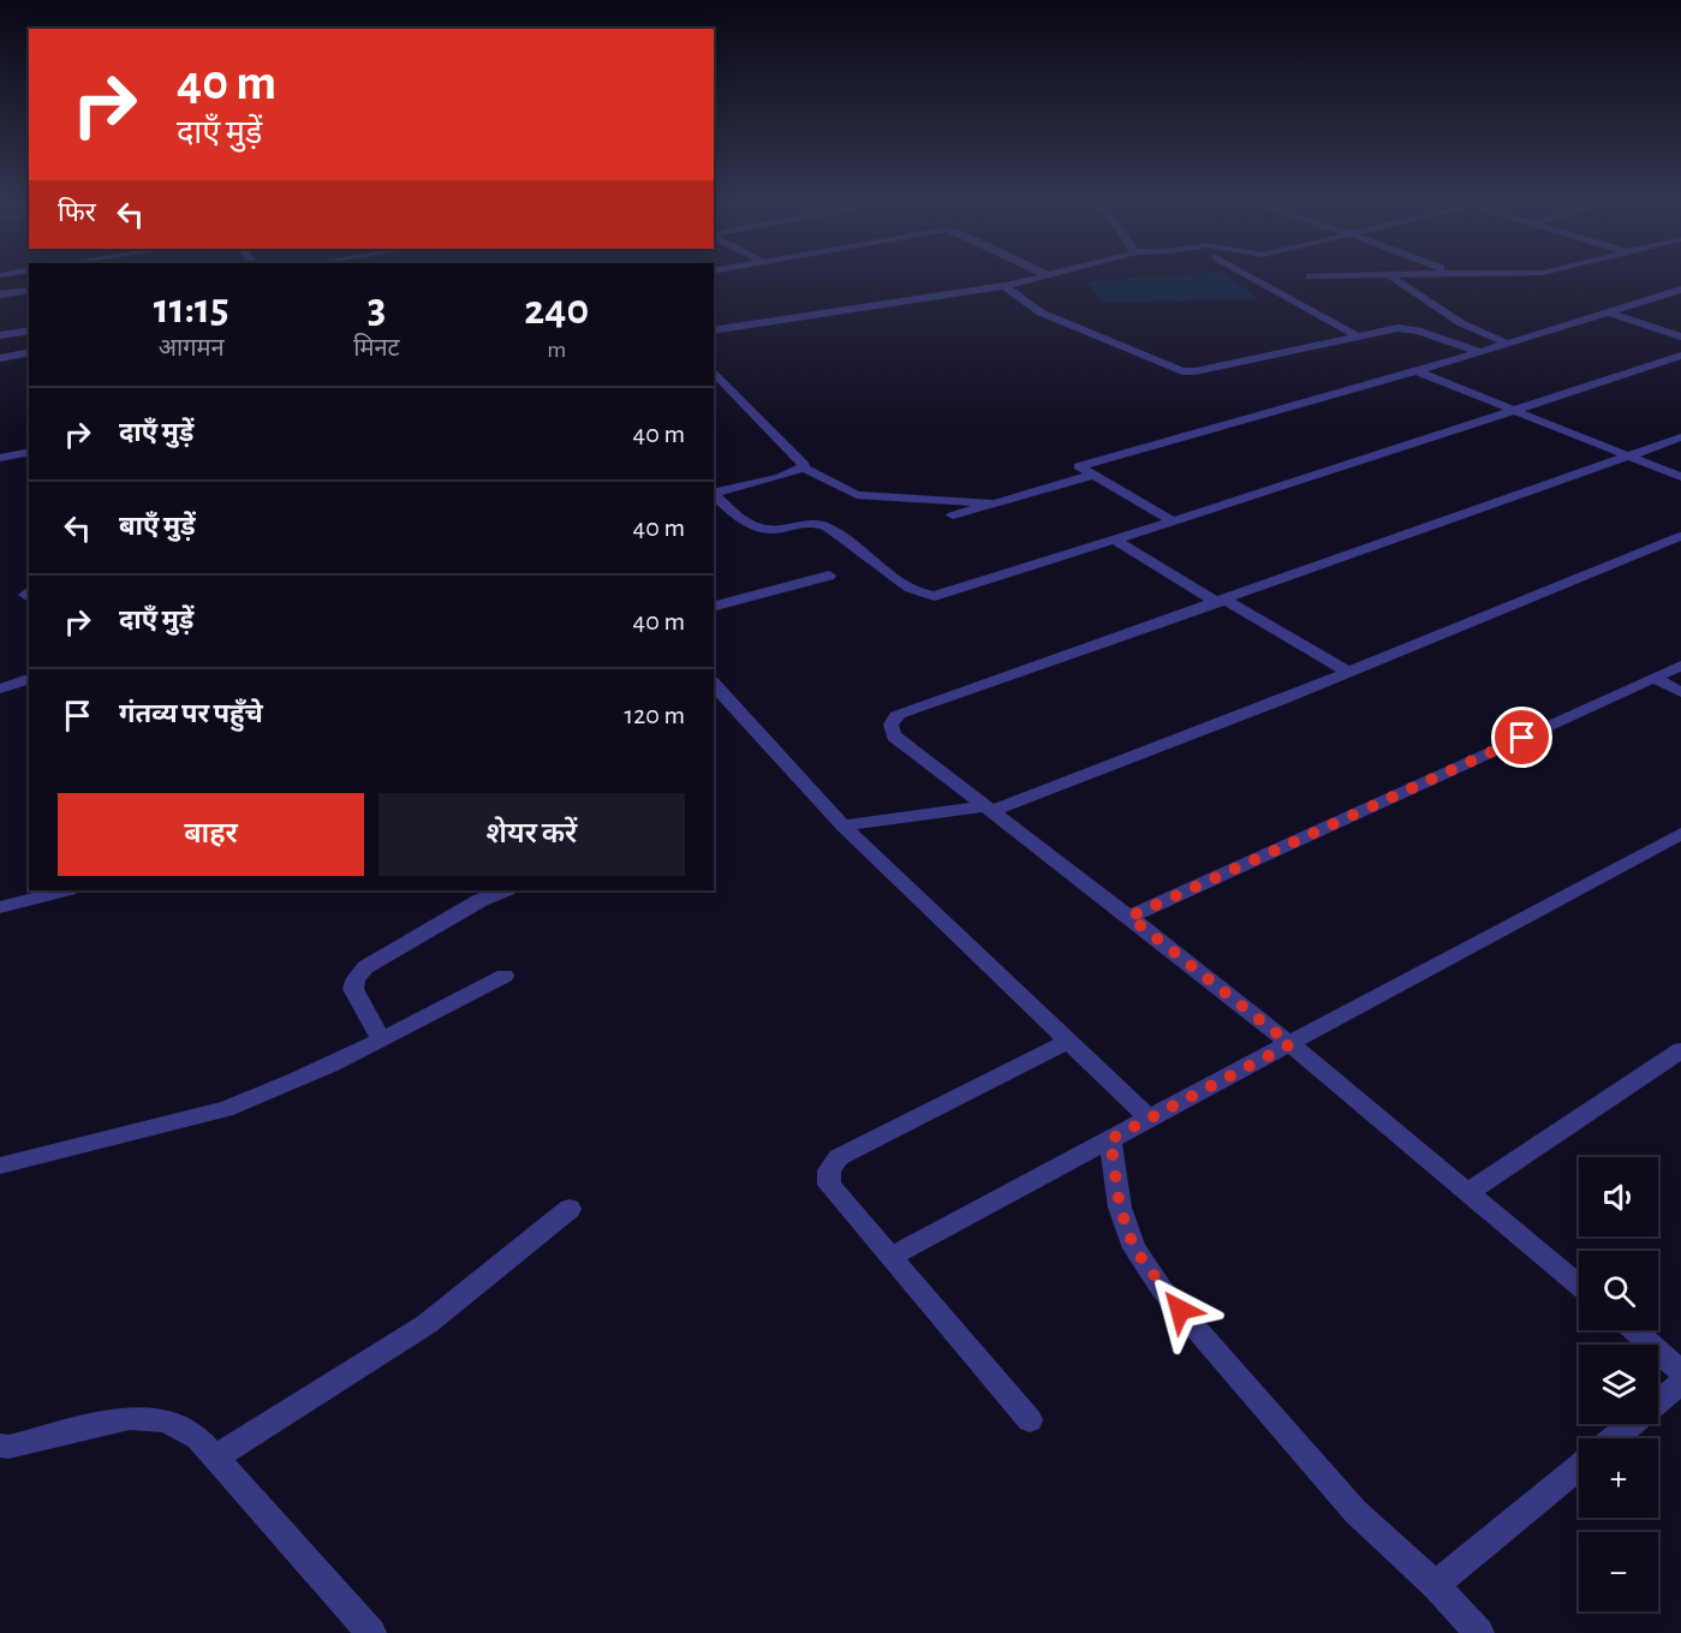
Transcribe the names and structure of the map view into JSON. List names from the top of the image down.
{
  "page": {
    "turn": ["40 m", "दाएँ मुड़ें"],
    "then": "फिर",
    "eta": [
      "11:15",
      "आगमन",
      "3",
      "मिनट",
      "240",
      "m"
    ],
    "list": [
      {
        "name": "दाएँ मुड़ें",
        "value": "40 m"
      },
      {
        "name": "बाएँ मुड़ें",
        "value": "40 m"
      },
      {
        "name": "दाएँ मुड़ें",
        "value": "40 m"
      },
      {
        "name": "गंतव्य पर पहुँचे",
        "value": "120 m"
      }
    ],
    "buttons": ["बाहर", "शेयर करें"],
    "map_buttons": ["+", "−"]
  }
}
